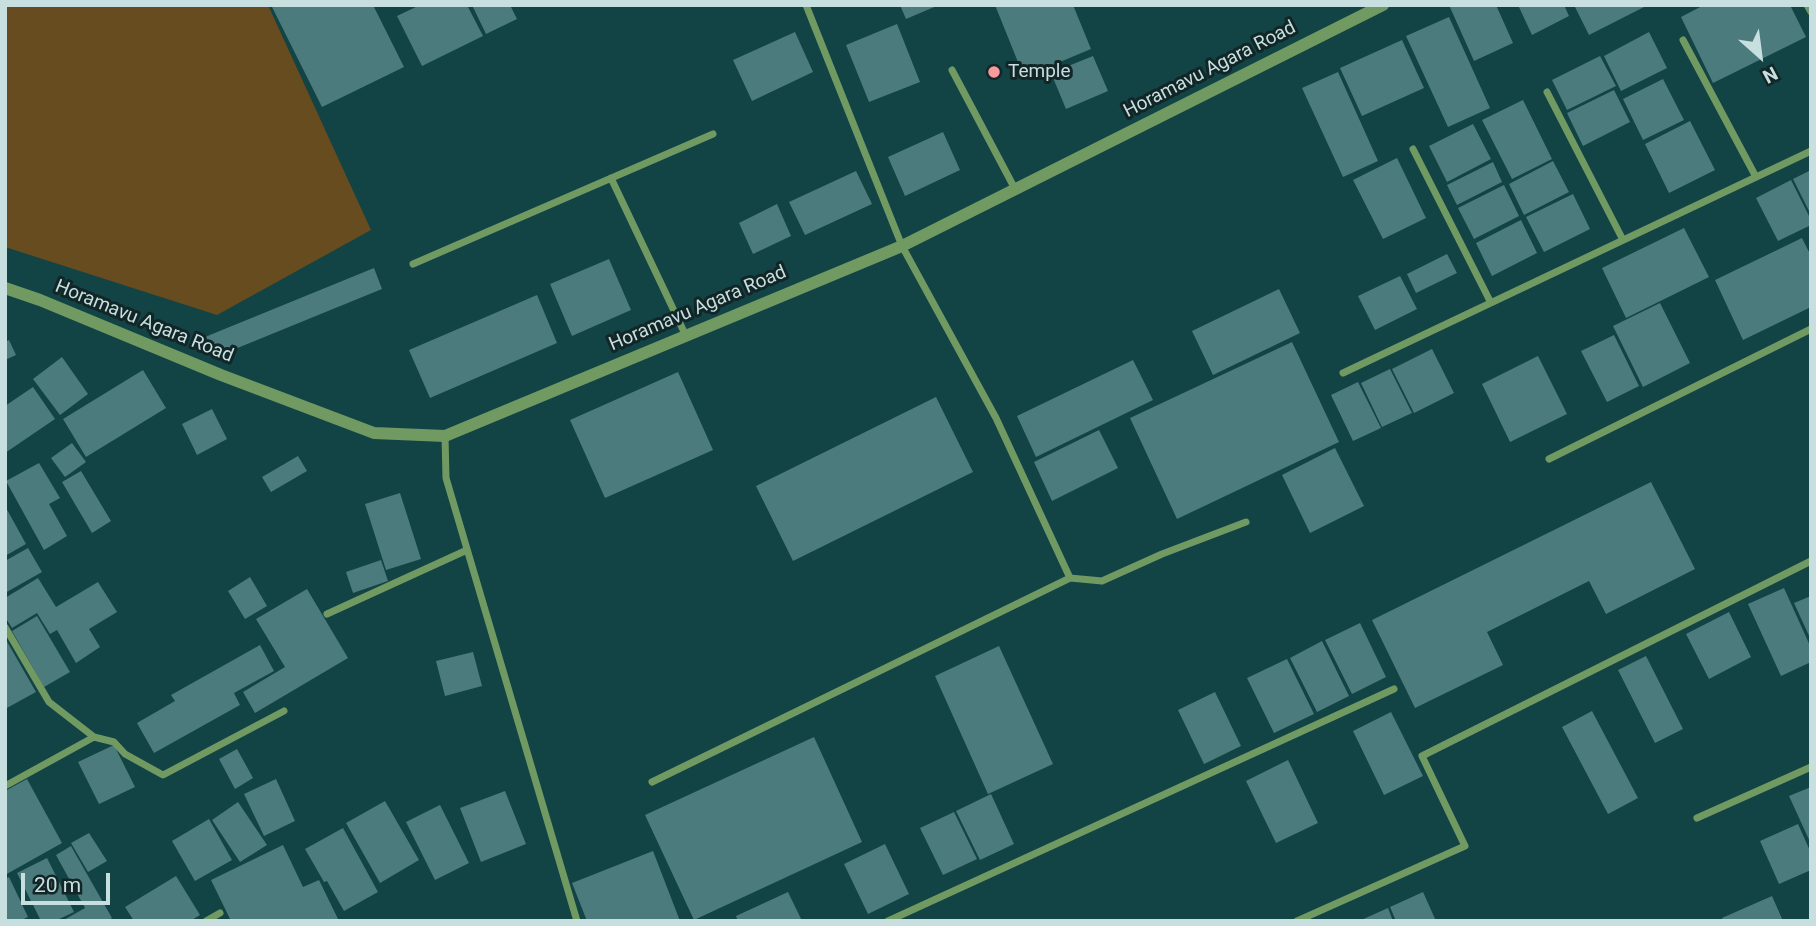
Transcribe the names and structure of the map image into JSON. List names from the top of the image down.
{
  "streets": {
    "street": ["Horamavu Agara Road"]
  },
  "places": ["Temple"],
  "scale_bar": "20 m",
  "north": "bottom right"
}
